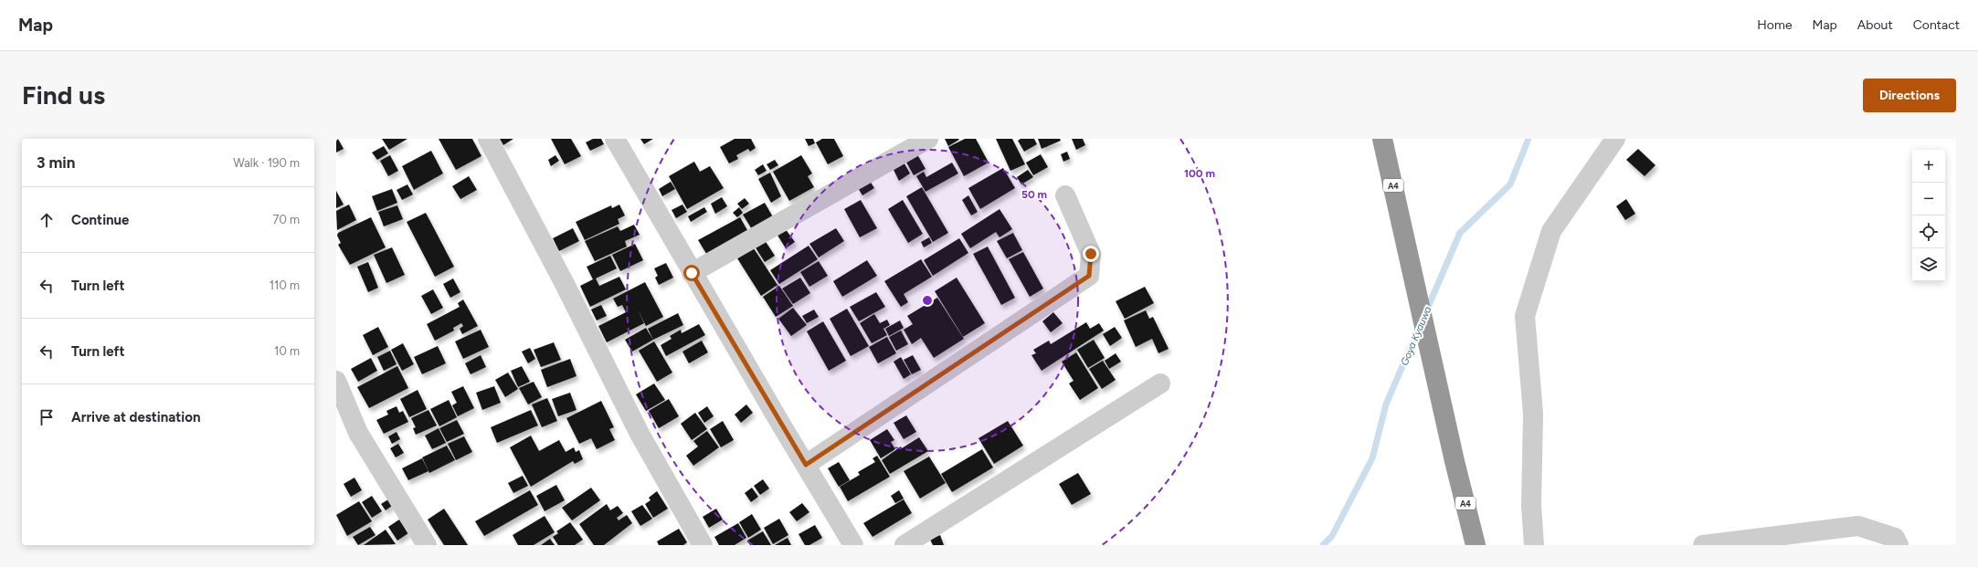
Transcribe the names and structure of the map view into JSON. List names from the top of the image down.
{
  "streets": {
    "highway": ["A4"]
  },
  "water": ["Goya Kyauwa"],
  "page": {
    "header": "Map",
    "nav": [
      "Home",
      "Map",
      "About",
      "Contact"
    ],
    "buttons": "Directions",
    "title": "Find us",
    "heading": ["3 min", "Walk · 190 m"],
    "map_buttons": ["+", "−"],
    "list": [
      ["Continue", "70 m"],
      ["Turn left", "110 m"],
      ["Turn left", "10 m"],
      "Arrive at destination"
    ]
  },
  "rings": ["100 m", "50 m"]
}
